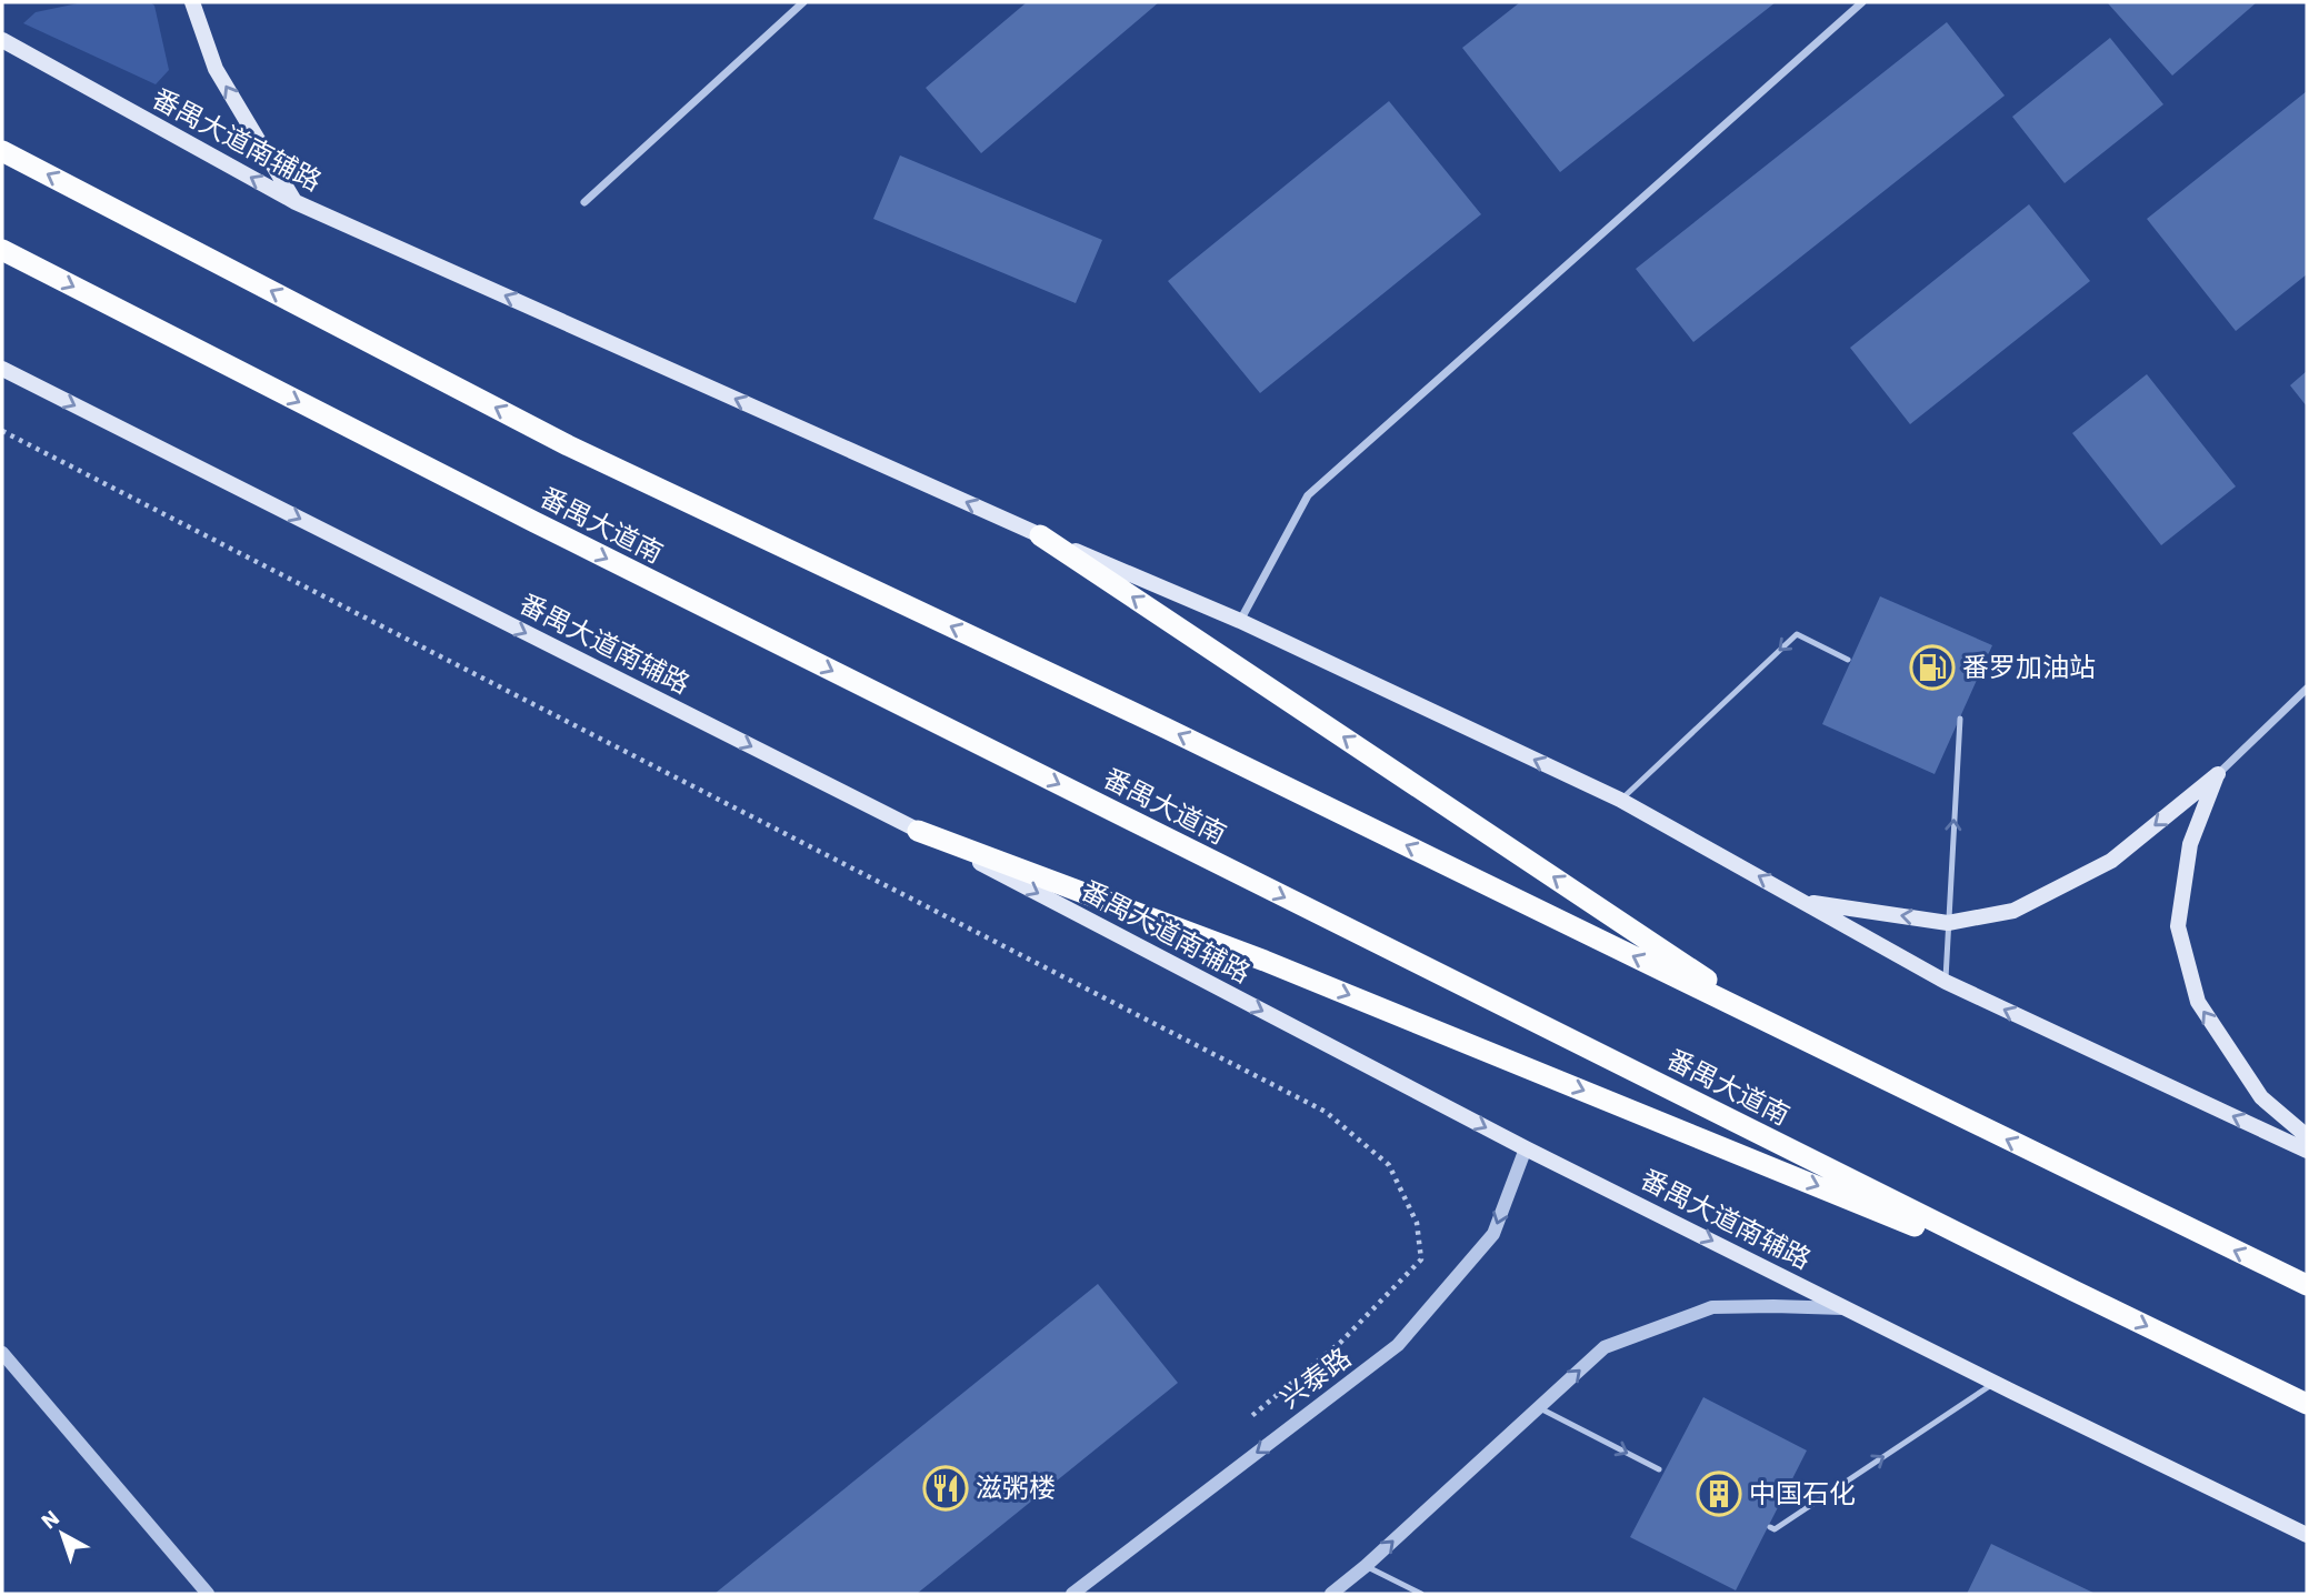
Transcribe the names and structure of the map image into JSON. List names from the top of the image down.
{
  "streets": {
    "highway": ["番禺大道南"],
    "main road": ["番禺大道南辅路"],
    "street": ["兴泰路"]
  },
  "crossings": [
    ["番禺大道南辅路", "兴泰路"]
  ],
  "one_way": ["兴泰路"],
  "places": {
    "fuel station": ["番罗加油站"],
    "restaurant": ["滋粥楼"],
    "building": ["中国石化"]
  },
  "north": "top left"
}
